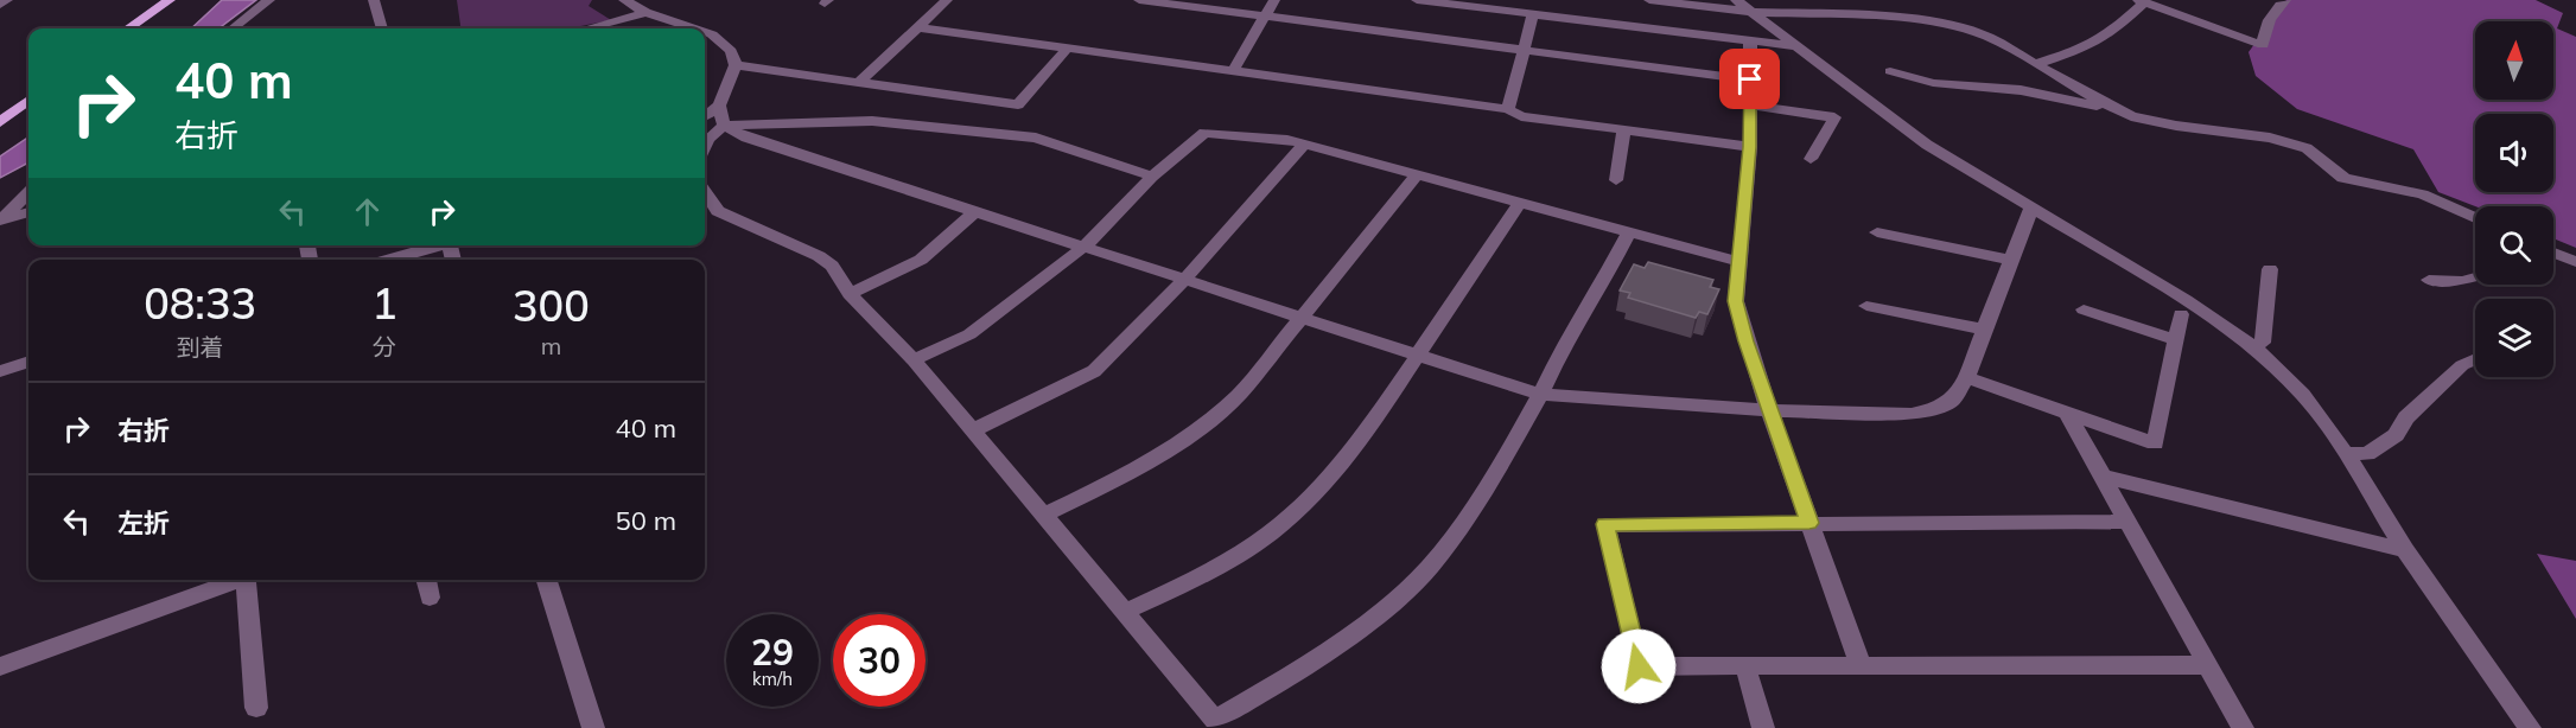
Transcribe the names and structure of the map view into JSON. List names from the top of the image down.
{
  "north": "top",
  "page": {
    "turn": ["40 m", "右折"],
    "eta": [
      "08:33",
      "到着",
      "1",
      "分",
      "300",
      "m"
    ],
    "list": [
      {
        "name": "右折",
        "value": "40 m"
      },
      {
        "name": "左折",
        "value": "50 m"
      }
    ],
    "speed": "29 km/h",
    "limit": "30"
  }
}
